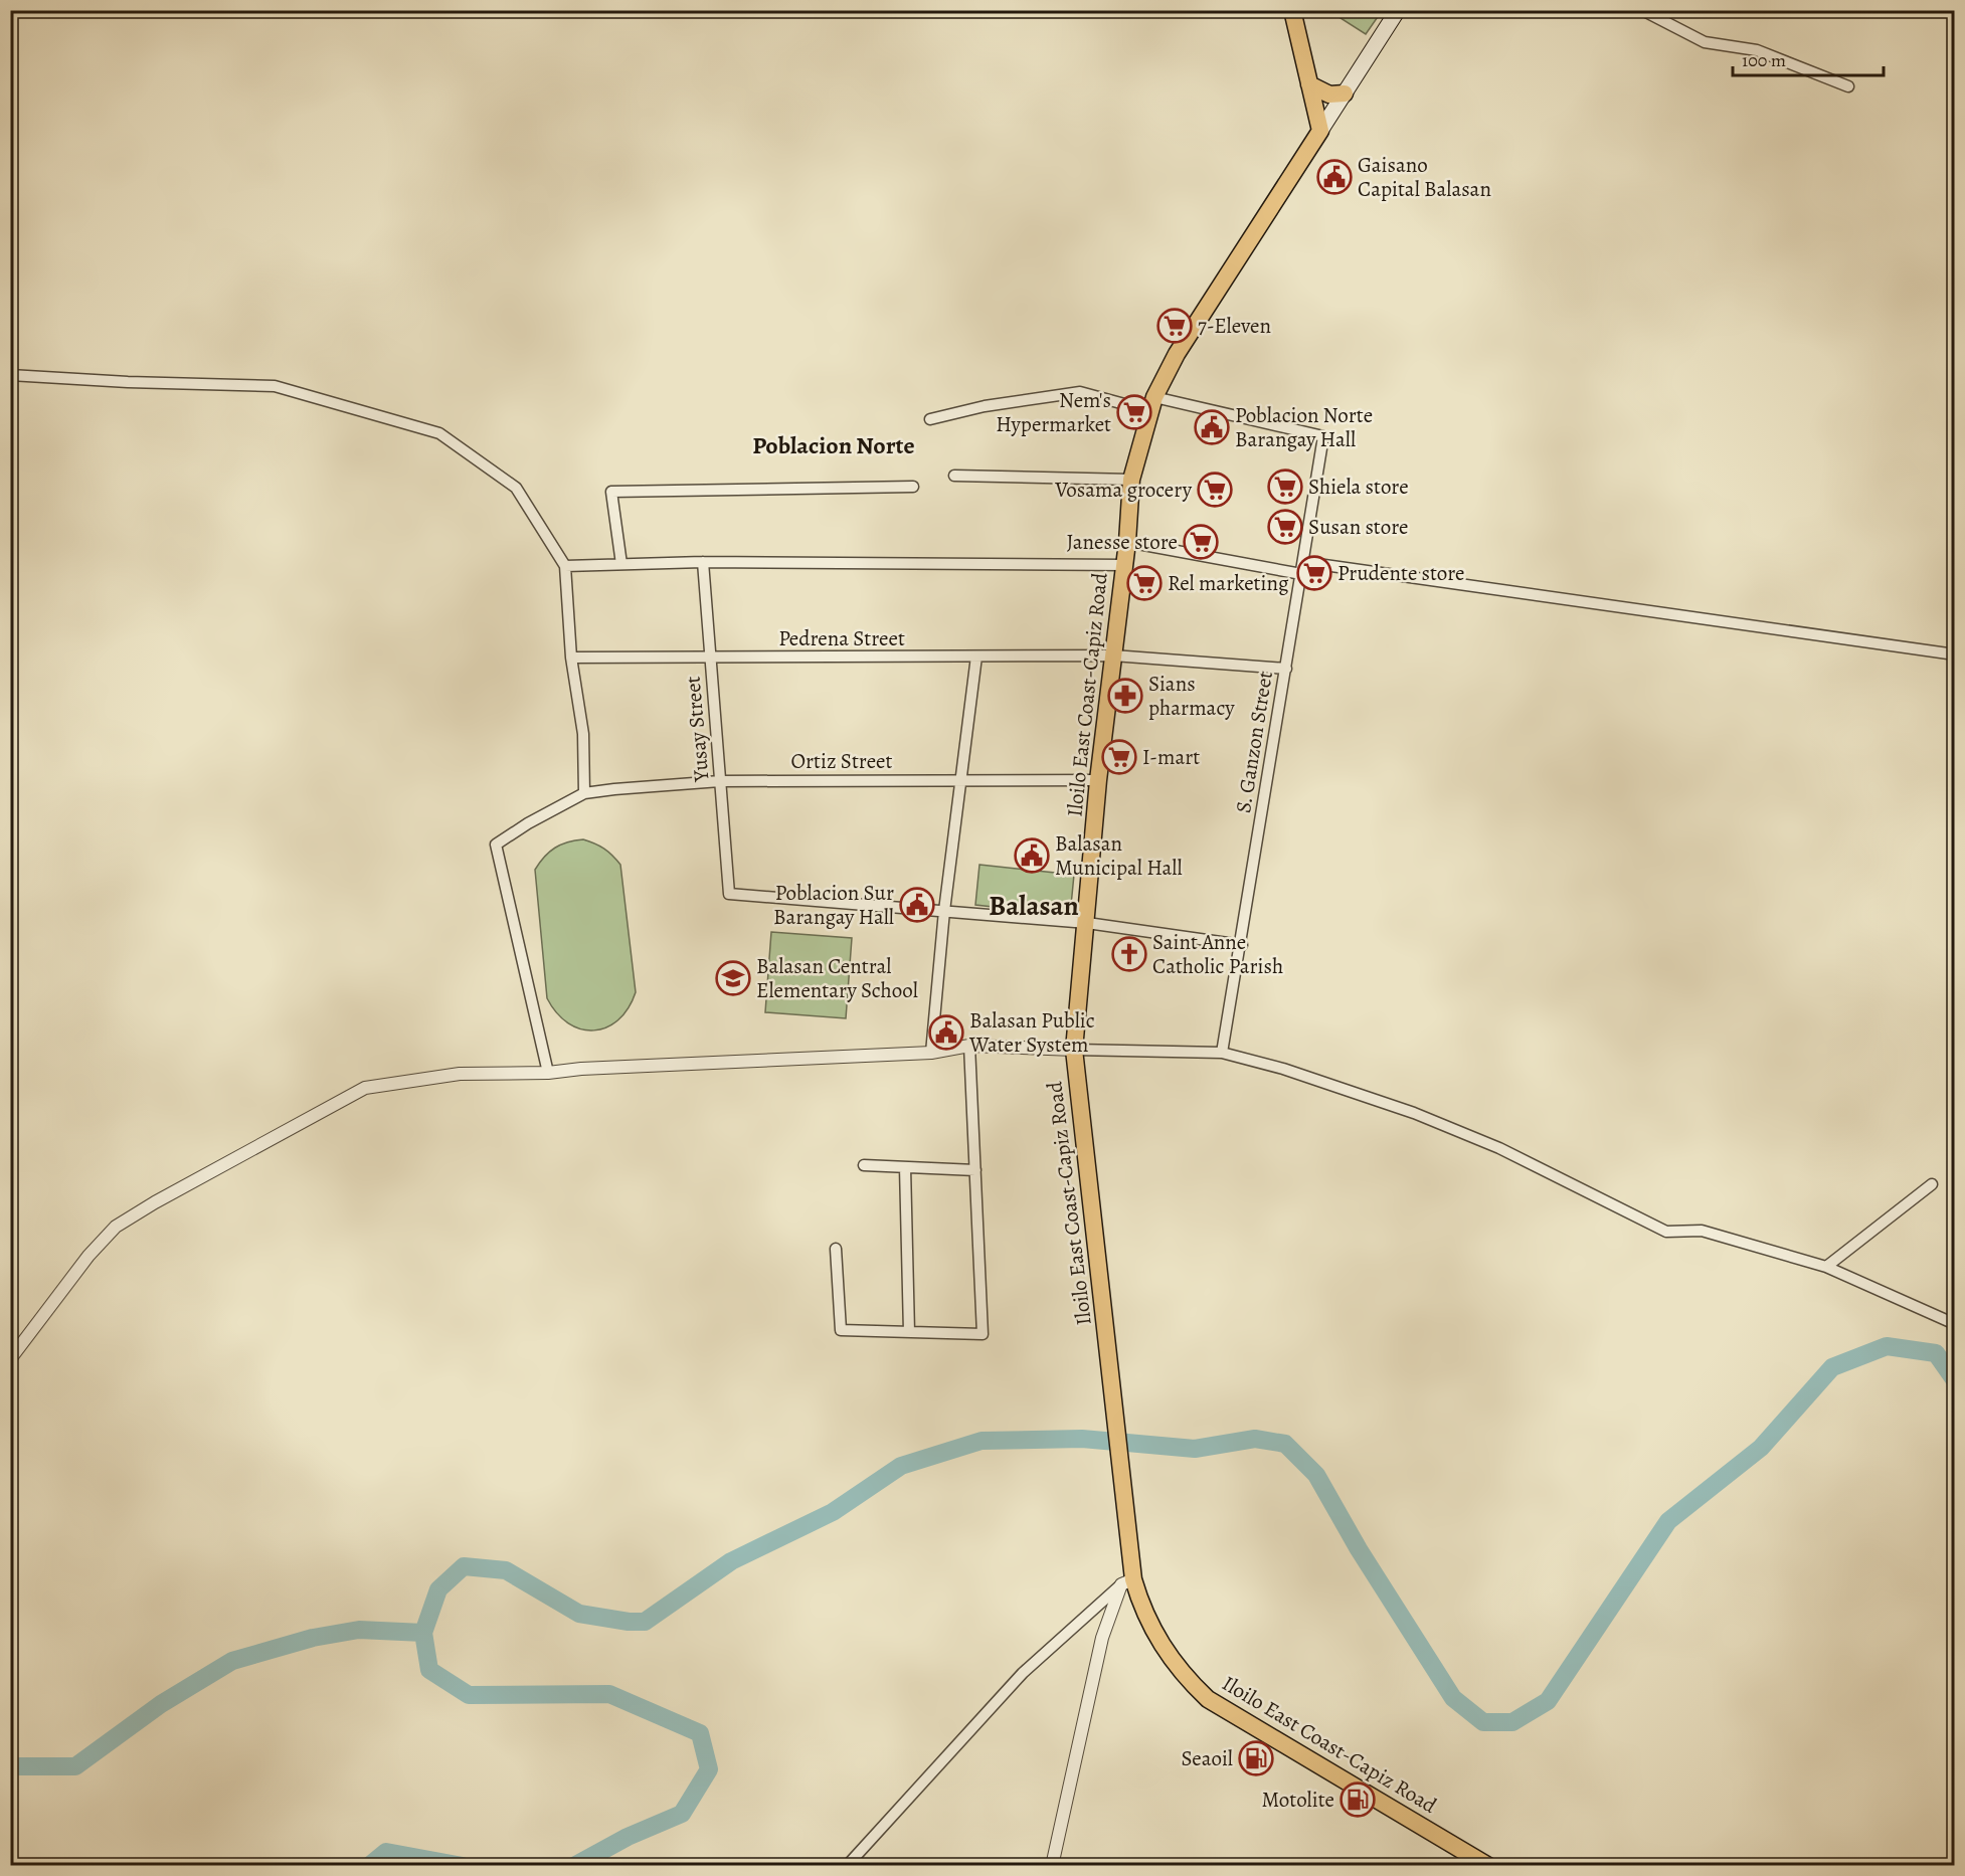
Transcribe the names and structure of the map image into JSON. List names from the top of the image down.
{
  "streets": {
    "main road": ["Iloilo East Coast-Capiz Road"],
    "street": [
      "Pedrena Street",
      "Yusay Street",
      "S. Ganzon Street",
      "Ortiz Street"
    ]
  },
  "crossings": [
    ["Pedrena Street", "Iloilo East Coast-Capiz Road"],
    ["Pedrena Street", "Yusay Street"],
    ["Pedrena Street", "S. Ganzon Street"],
    ["Iloilo East Coast-Capiz Road", "S. Ganzon Street"],
    ["Iloilo East Coast-Capiz Road", "Ortiz Street"],
    ["Yusay Street", "Ortiz Street"]
  ],
  "districts": ["Poblacion Norte", "Balasan"],
  "places": {
    "public building": [
      "Gaisano Capital Balasan",
      "Poblacion Norte Barangay Hall",
      "Balasan Municipal Hall",
      "Poblacion Sur Barangay Hall",
      "Balasan Public Water System"
    ],
    "supermarket": [
      "7-Eleven",
      "Nem's Hypermarket",
      "Shiela store",
      "Vosama grocery",
      "Susan store",
      "Janesse store",
      "Prudente store",
      "Rel marketing",
      "I-mart"
    ],
    "pharmacy": ["Sians pharmacy"],
    "church": ["Saint Anne Catholic Parish"],
    "school or university": ["Balasan Central Elementary School"],
    "fuel station": ["Seaoil", "Motolite"]
  },
  "scale_bar": "100 m"
}
